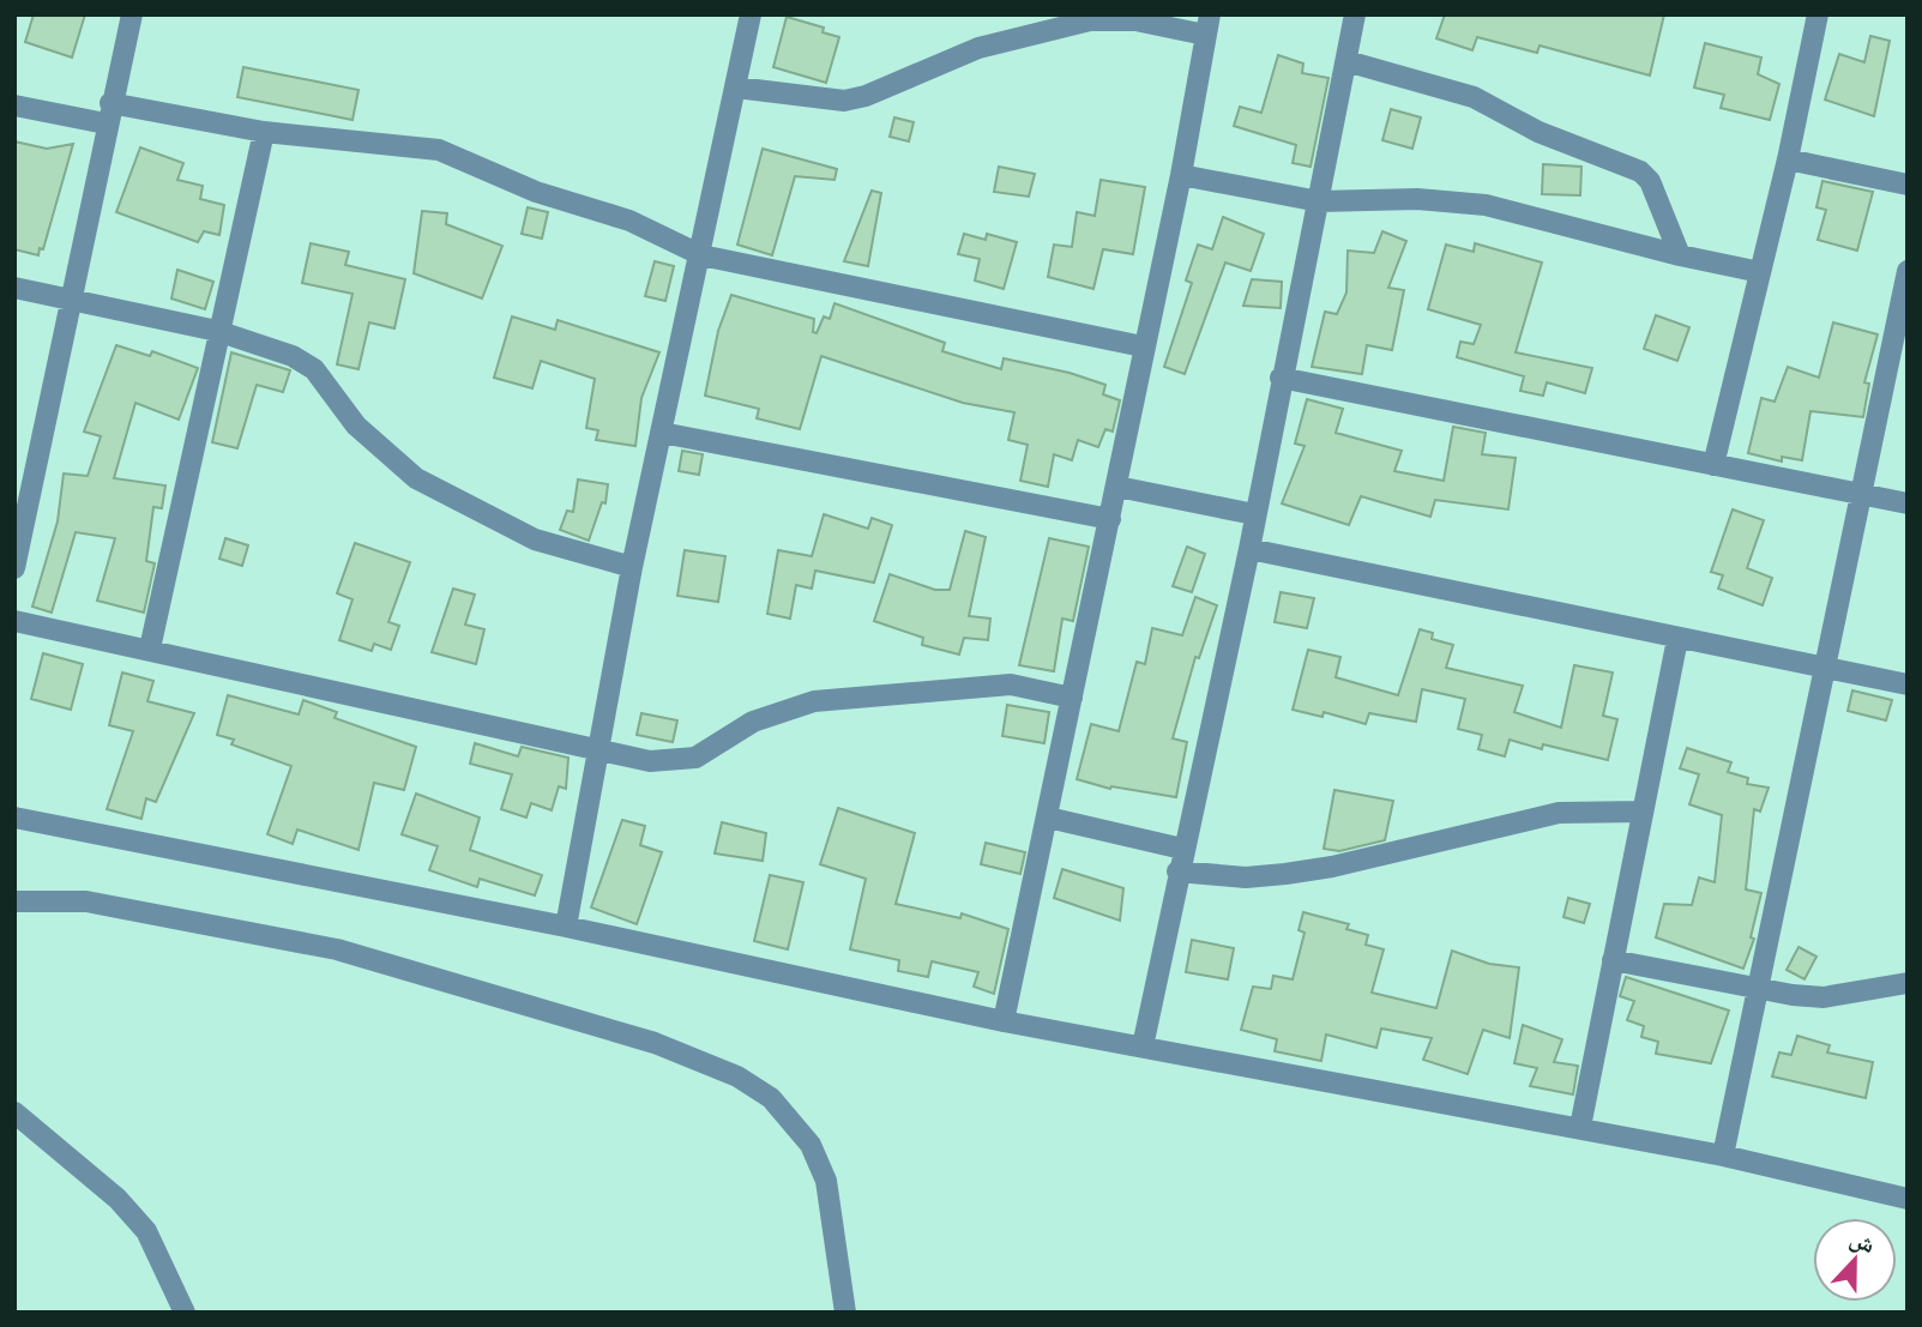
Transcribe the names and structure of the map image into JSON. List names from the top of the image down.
{
  "north": "top"
}
